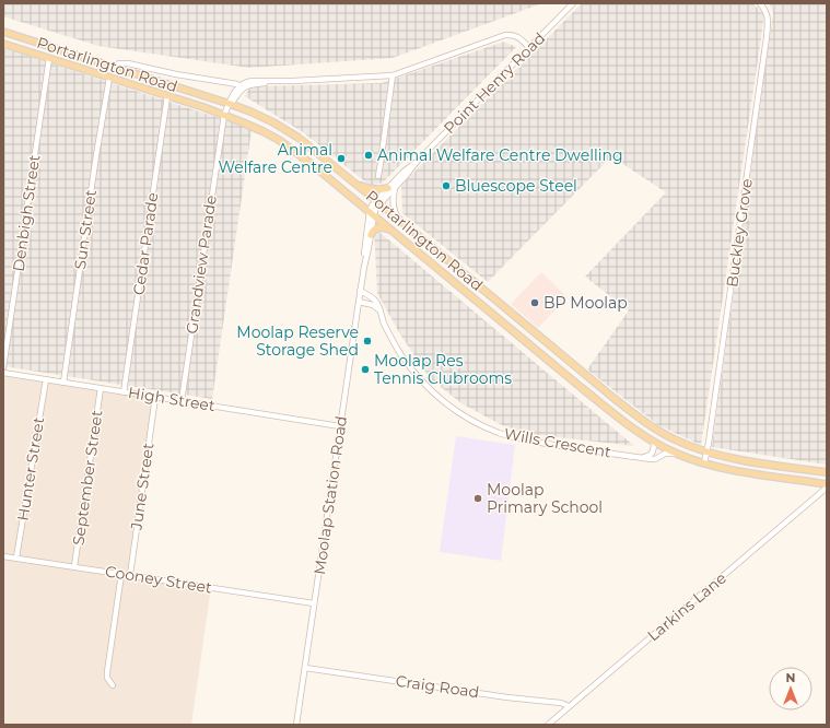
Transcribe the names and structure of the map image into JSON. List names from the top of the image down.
{
  "streets": {
    "main road": ["Portarlington Road"],
    "street": [
      "Point Henry Road",
      "Denbigh Street",
      "Sun Street",
      "Buckley Grove",
      "Cedar Parade",
      "Grandview Parade",
      "High Street",
      "Wills Crescent",
      "Hunter Street",
      "September Street",
      "June Street",
      "Moolap Station Road",
      "Cooney Street",
      "Larkins Lane",
      "Craig Road"
    ]
  },
  "crossings": [
    ["Portarlington Road", "Point Henry Road"],
    ["Portarlington Road", "Denbigh Street"],
    ["Portarlington Road", "Sun Street"],
    ["Portarlington Road", "Buckley Grove"],
    ["Portarlington Road", "Cedar Parade"],
    ["Portarlington Road", "Grandview Parade"],
    ["Portarlington Road", "Wills Crescent"],
    ["Portarlington Road", "Moolap Station Road"],
    ["Point Henry Road", "Moolap Station Road"],
    ["Sun Street", "High Street"],
    ["Cedar Parade", "High Street"],
    ["Grandview Parade", "High Street"],
    ["High Street", "Hunter Street"],
    ["High Street", "September Street"],
    ["High Street", "June Street"],
    ["High Street", "Moolap Station Road"],
    ["Wills Crescent", "Moolap Station Road"],
    ["Hunter Street", "Cooney Street"],
    ["September Street", "Cooney Street"],
    ["June Street", "Cooney Street"],
    ["Moolap Station Road", "Cooney Street"],
    ["Moolap Station Road", "Craig Road"],
    ["Larkins Lane", "Craig Road"]
  ],
  "places": [
    "Animal Welfare Centre Dwelling",
    "Animal Welfare Centre",
    "Bluescope Steel",
    "BP Moolap",
    "Moolap Reserve Storage Shed",
    "Moolap Res Tennis Clubrooms",
    "Moolap Primary School"
  ],
  "north": "top"
}
